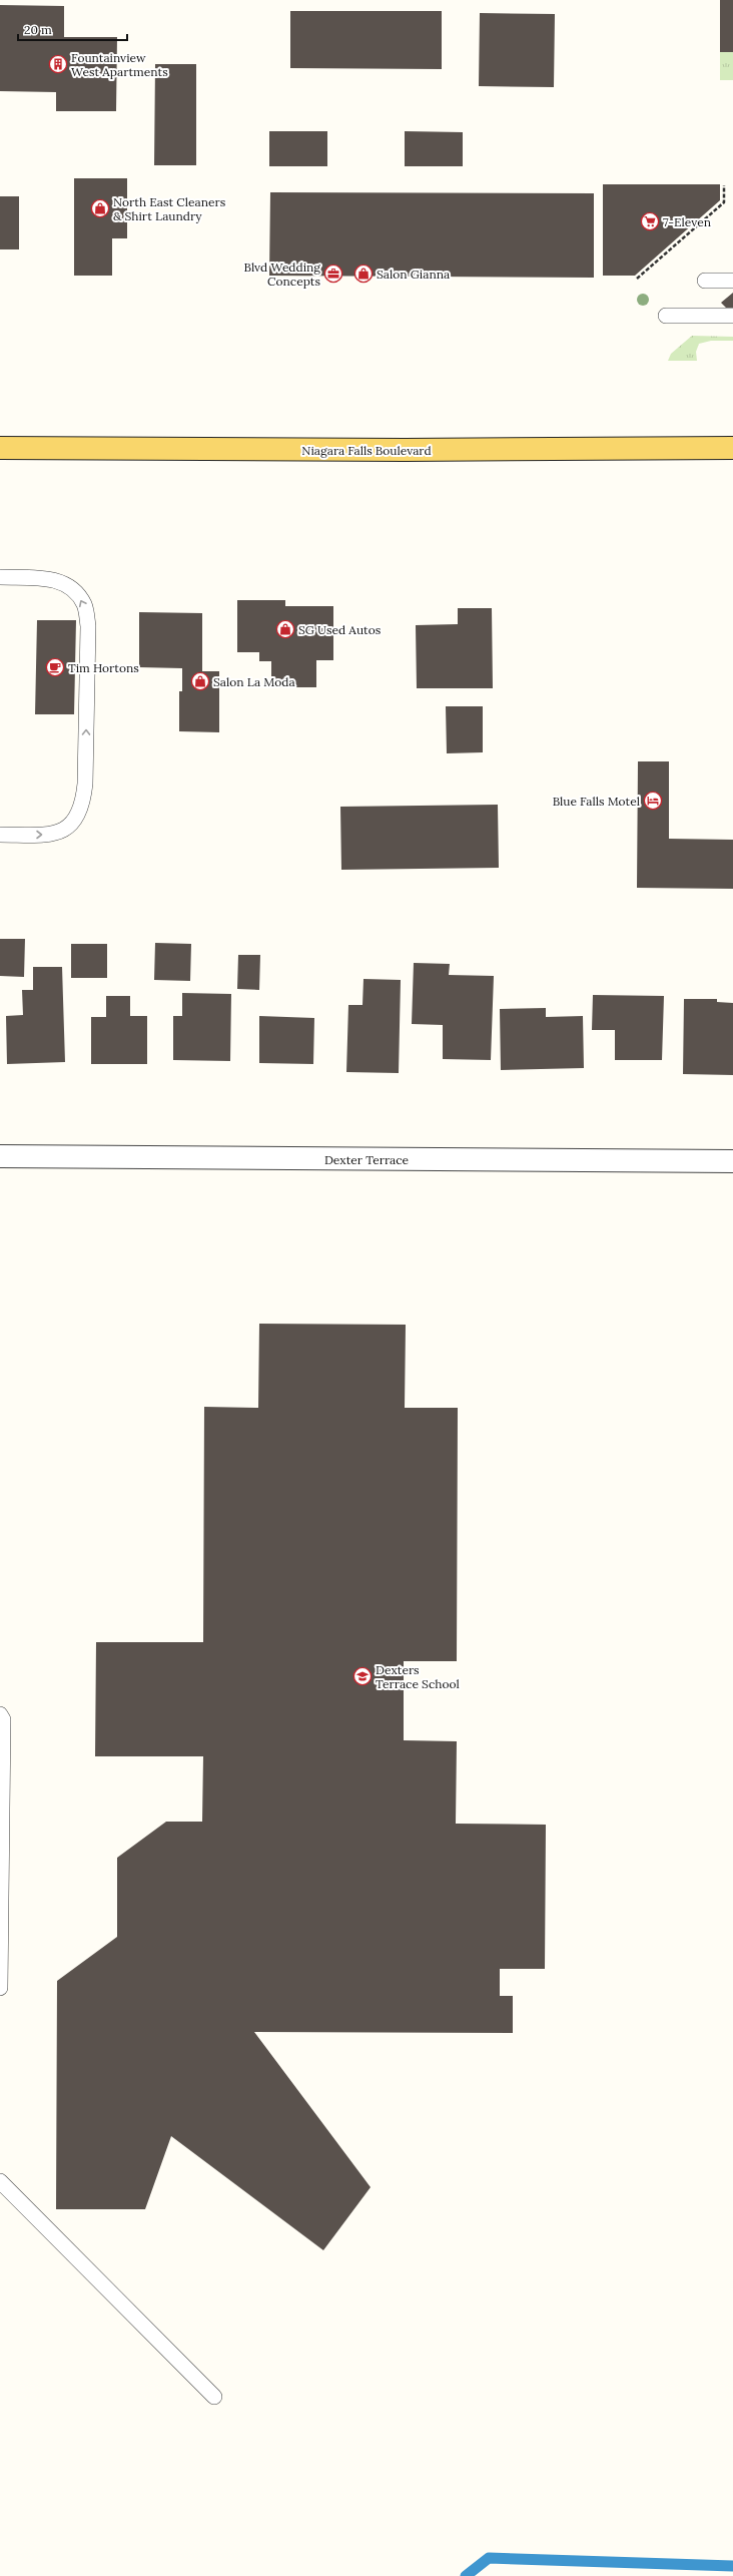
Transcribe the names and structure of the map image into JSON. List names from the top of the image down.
{
  "streets": {
    "main road": ["Niagara Falls Boulevard"],
    "street": ["Dexter Terrace"]
  },
  "places": {
    "building": ["Fountainview West Apartments"],
    "shop": [
      "North East Cleaners & Shirt Laundry",
      "Salon Gianna",
      "SG Used Autos",
      "Salon La Moda"
    ],
    "supermarket": ["7-Eleven"],
    "office": ["Blvd Wedding Concepts"],
    "cafe": ["Tim Hortons"],
    "hotel": ["Blue Falls Motel"],
    "school or university": ["Dexters Terrace School"]
  },
  "scale_bar": "20 m"
}
